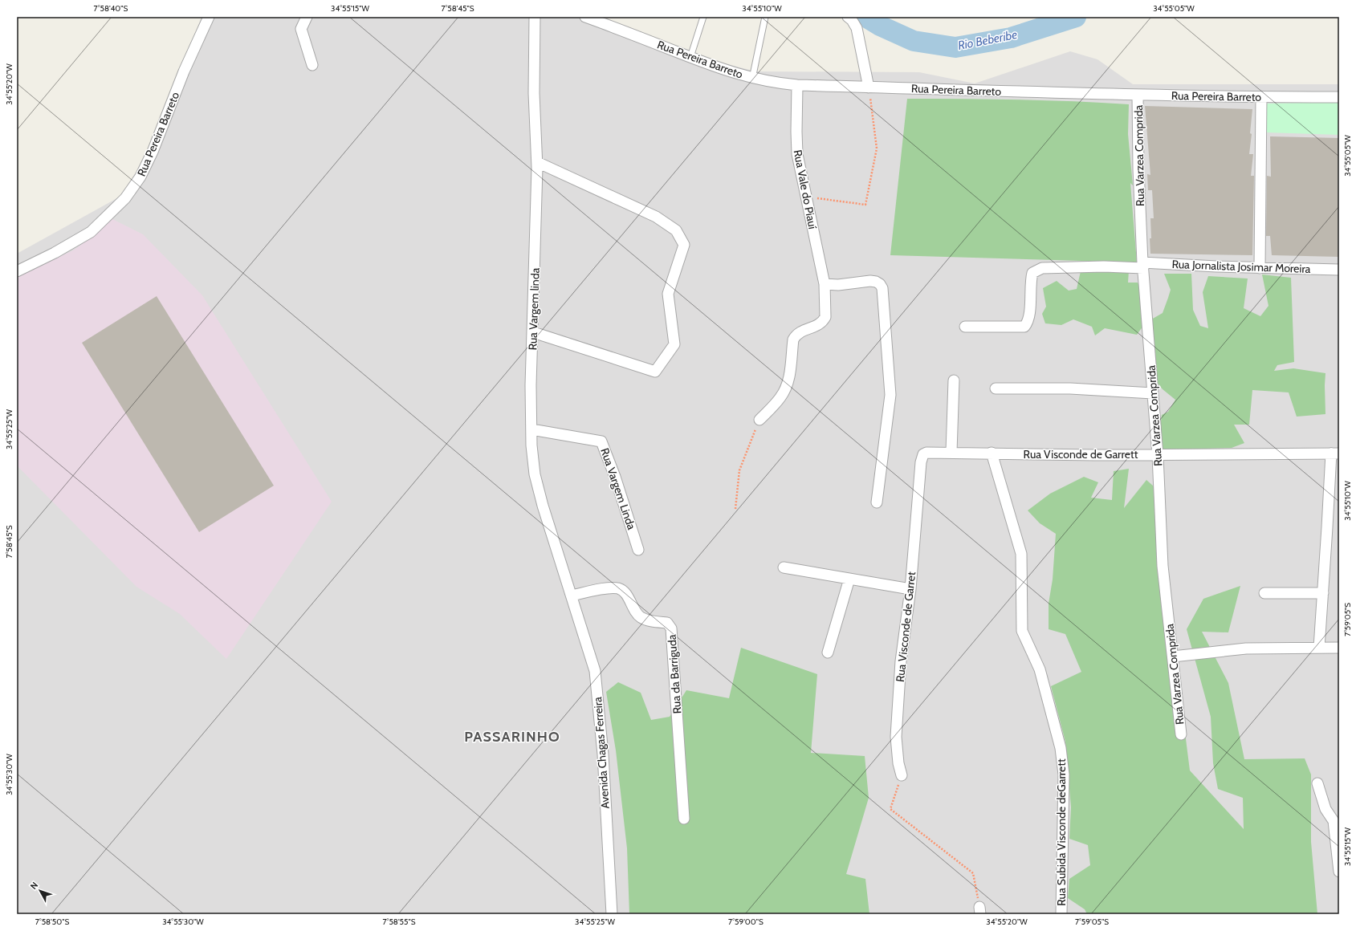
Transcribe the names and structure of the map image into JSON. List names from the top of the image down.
{
  "streets": {
    "street": [
      "Rua Pereira Barreto",
      "Rua Varzea Comprida",
      "Rua Vale do Piauí",
      "Rua Jornalista Josimar Moreira",
      "Rua Vargem linda",
      "Rua Visconde de Garrett",
      "Rua Vargem Linda",
      "Rua Visconde de Garret",
      "Rua da Barriguda",
      "Avenida Chagas Ferreira",
      "Rua Subida Visconde deGarrett"
    ]
  },
  "crossings": [
    ["Rua Pereira Barreto", "Rua Varzea Comprida"],
    ["Rua Pereira Barreto", "Rua Vale do Piauí"],
    ["Rua Varzea Comprida", "Rua Jornalista Josimar Moreira"],
    ["Rua Varzea Comprida", "Rua Visconde de Garrett"],
    ["Rua Vargem linda", "Rua Vargem Linda"],
    ["Rua Vargem linda", "Rua da Barriguda"],
    ["Rua Vargem linda", "Avenida Chagas Ferreira"],
    ["Rua Visconde de Garrett", "Rua Visconde de Garret"],
    ["Rua Visconde de Garrett", "Rua Subida Visconde deGarrett"],
    ["Rua da Barriguda", "Avenida Chagas Ferreira"]
  ],
  "districts": ["PASSARINHO"],
  "water": ["Rio Beberibe"],
  "north": "top left",
  "coordinates": [
    "7°58'40\"S",
    "34°55'15\"W",
    "7°58'45\"S",
    "34°55'10\"W",
    "34°55'05\"W",
    "34°55'20\"W",
    "34°55'25\"W",
    "7°59'05\"S",
    "34°55'30\"W",
    "7°58'50\"S",
    "7°58'55\"S",
    "7°59'00\"S"
  ]
}
